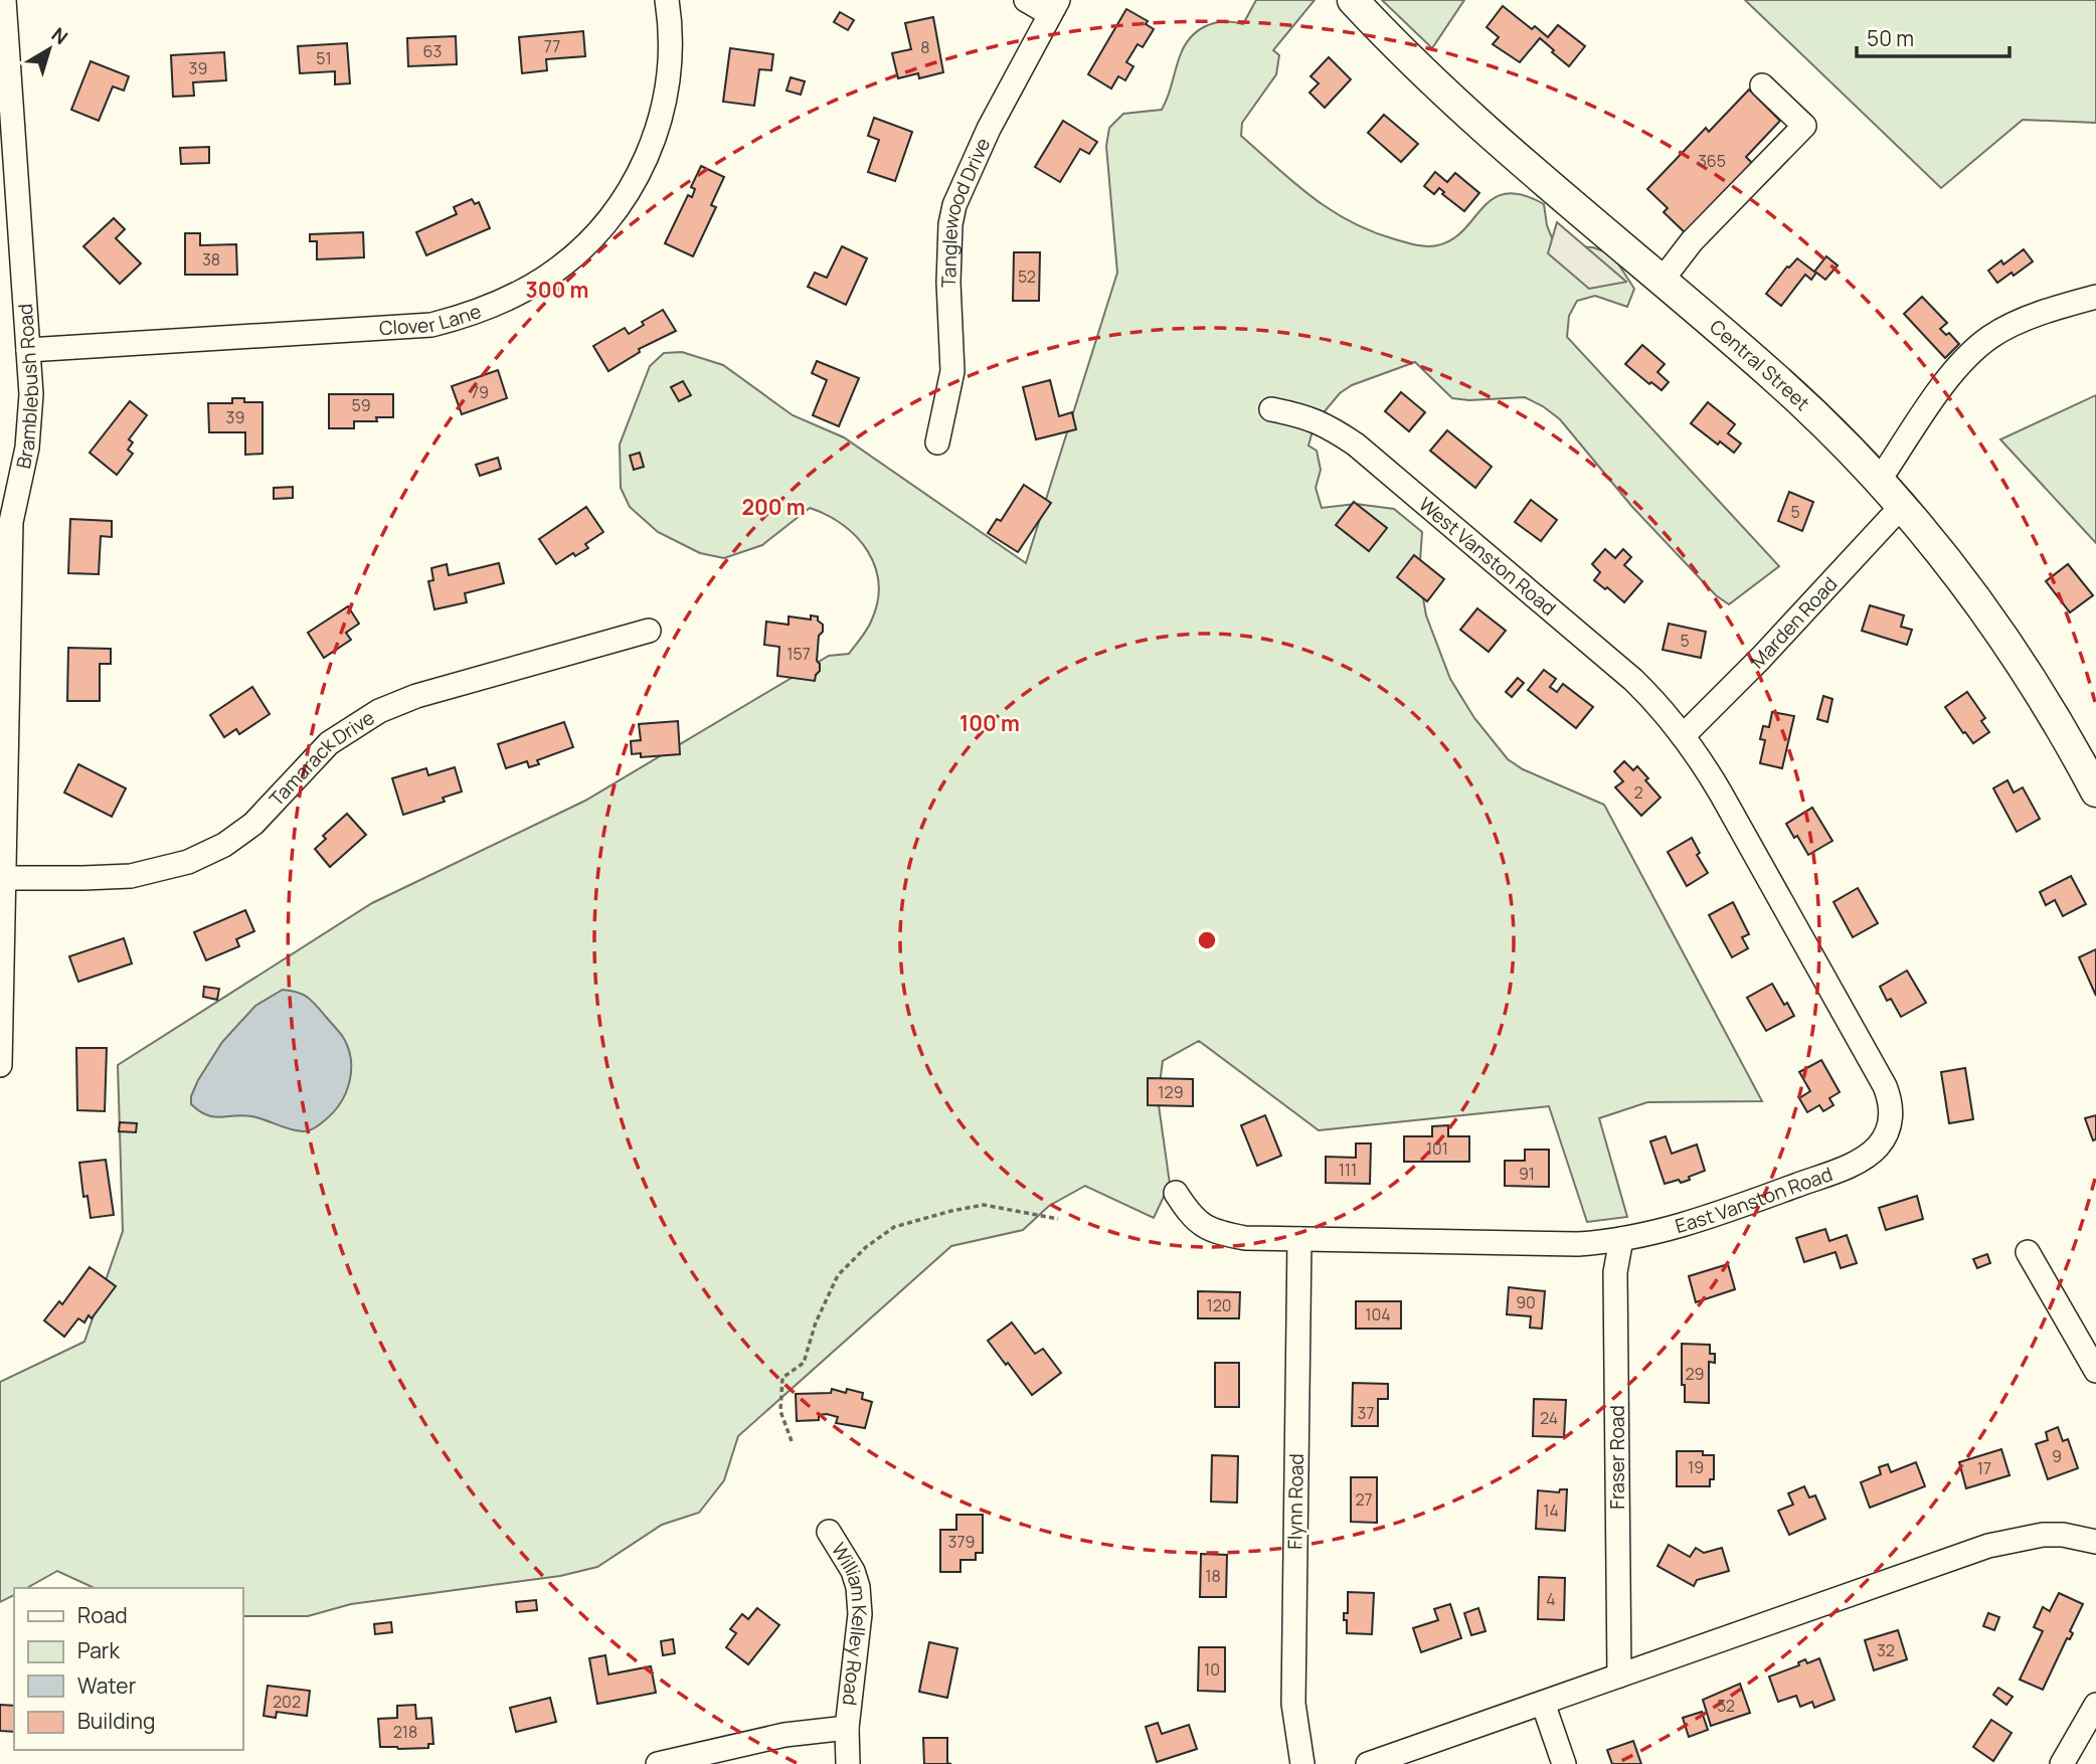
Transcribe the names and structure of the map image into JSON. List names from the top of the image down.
{
  "streets": {
    "main road": ["Central Street"],
    "street": [
      "Tanglewood Drive",
      "Clover Lane",
      "Bramblebush Road",
      "West Vanston Road",
      "Marden Road",
      "Tamarack Drive",
      "East Vanston Road",
      "Fraser Road",
      "Flynn Road",
      "William Kelley Road"
    ]
  },
  "crossings": [
    ["Clover Lane", "Bramblebush Road"],
    ["Central Street", "Marden Road"],
    ["Bramblebush Road", "Tamarack Drive"],
    ["West Vanston Road", "Marden Road"],
    ["West Vanston Road", "East Vanston Road"],
    ["Marden Road", "East Vanston Road"],
    ["East Vanston Road", "Fraser Road"],
    ["East Vanston Road", "Flynn Road"]
  ],
  "house_numbers": [
    "77",
    "8",
    "63",
    "51",
    "39",
    "365",
    "38",
    "52",
    "79",
    "59",
    "39",
    "5",
    "5",
    "157",
    "2",
    "129",
    "101",
    "111",
    "91",
    "90",
    "120",
    "104",
    "29",
    "37",
    "24",
    "9",
    "19",
    "17",
    "27",
    "14",
    "379",
    "18",
    "4",
    "32",
    "10",
    "202",
    "52",
    "218"
  ],
  "legend": [
    "Road",
    "Park",
    "Water",
    "Building"
  ],
  "scale_bar": "50 m",
  "north": "top right",
  "rings": ["300 m", "200 m", "100 m"]
}
